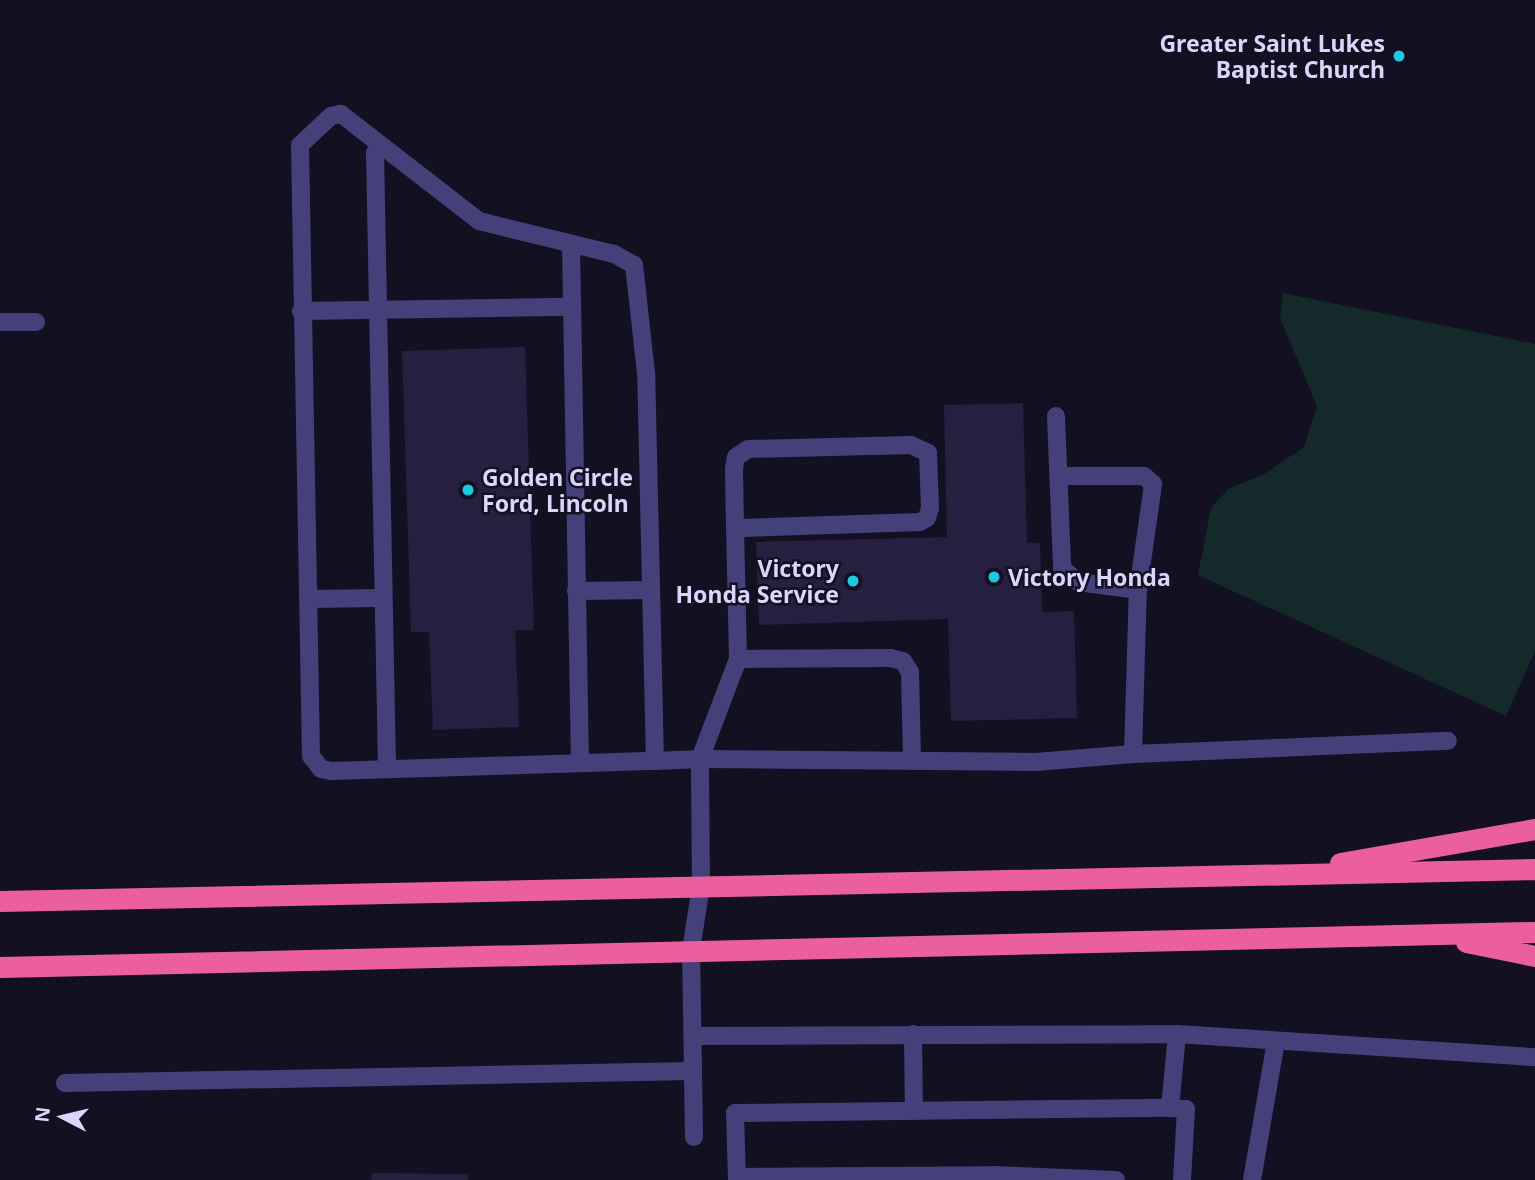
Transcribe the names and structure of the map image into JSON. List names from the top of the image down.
{
  "places": [
    "Greater Saint Lukes Baptist Church",
    "Golden Circle Ford, Lincoln",
    "Victory Honda",
    "Victory Honda Service"
  ],
  "north": "left"
}
